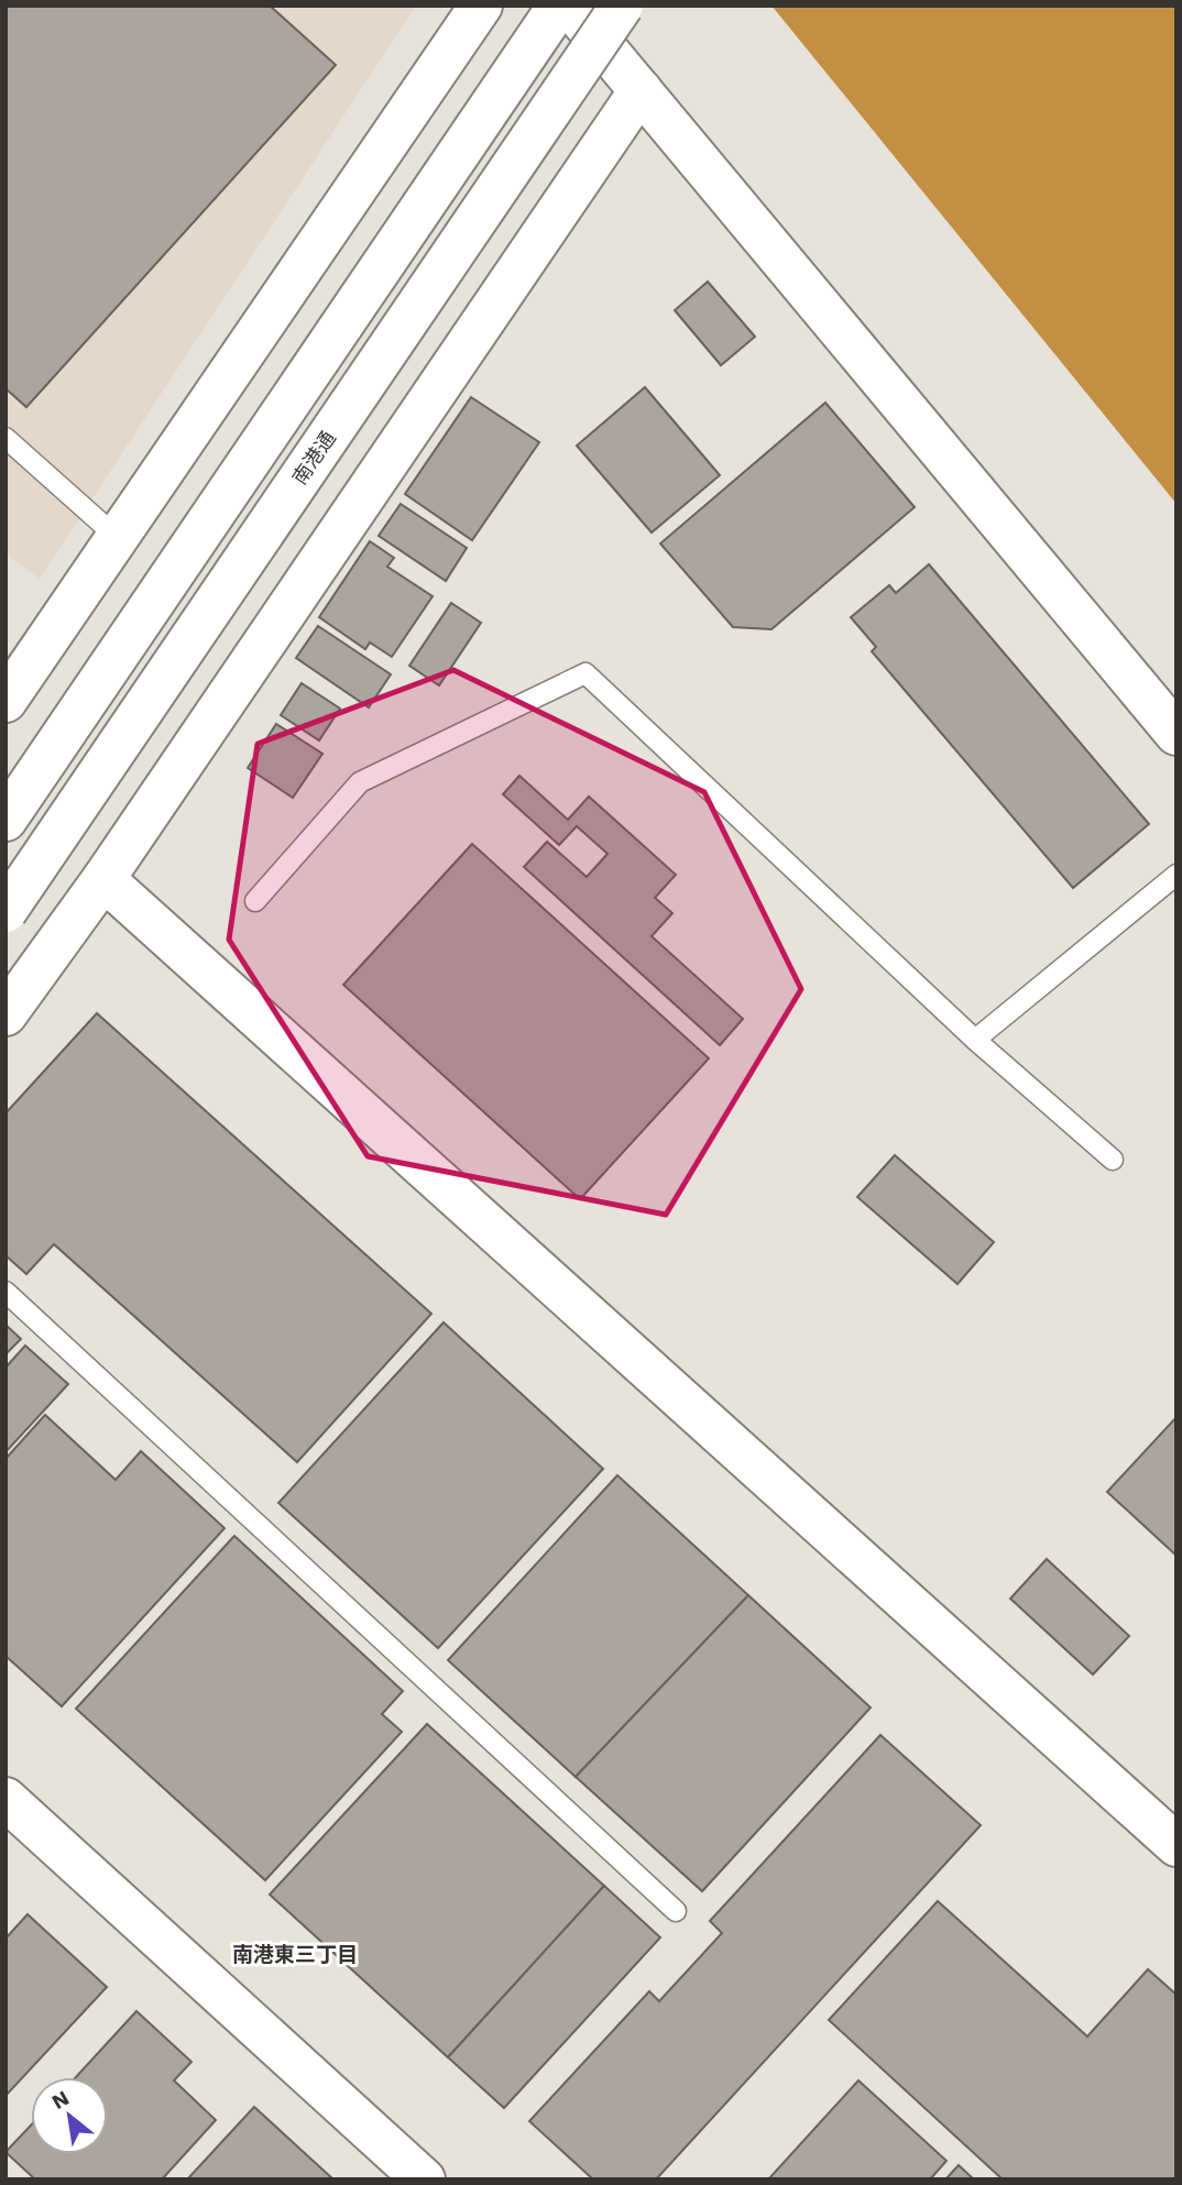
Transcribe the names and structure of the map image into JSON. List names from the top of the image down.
{
  "streets": {
    "street": ["南港通"]
  },
  "districts": ["南港東三丁目"],
  "north": "top left"
}
